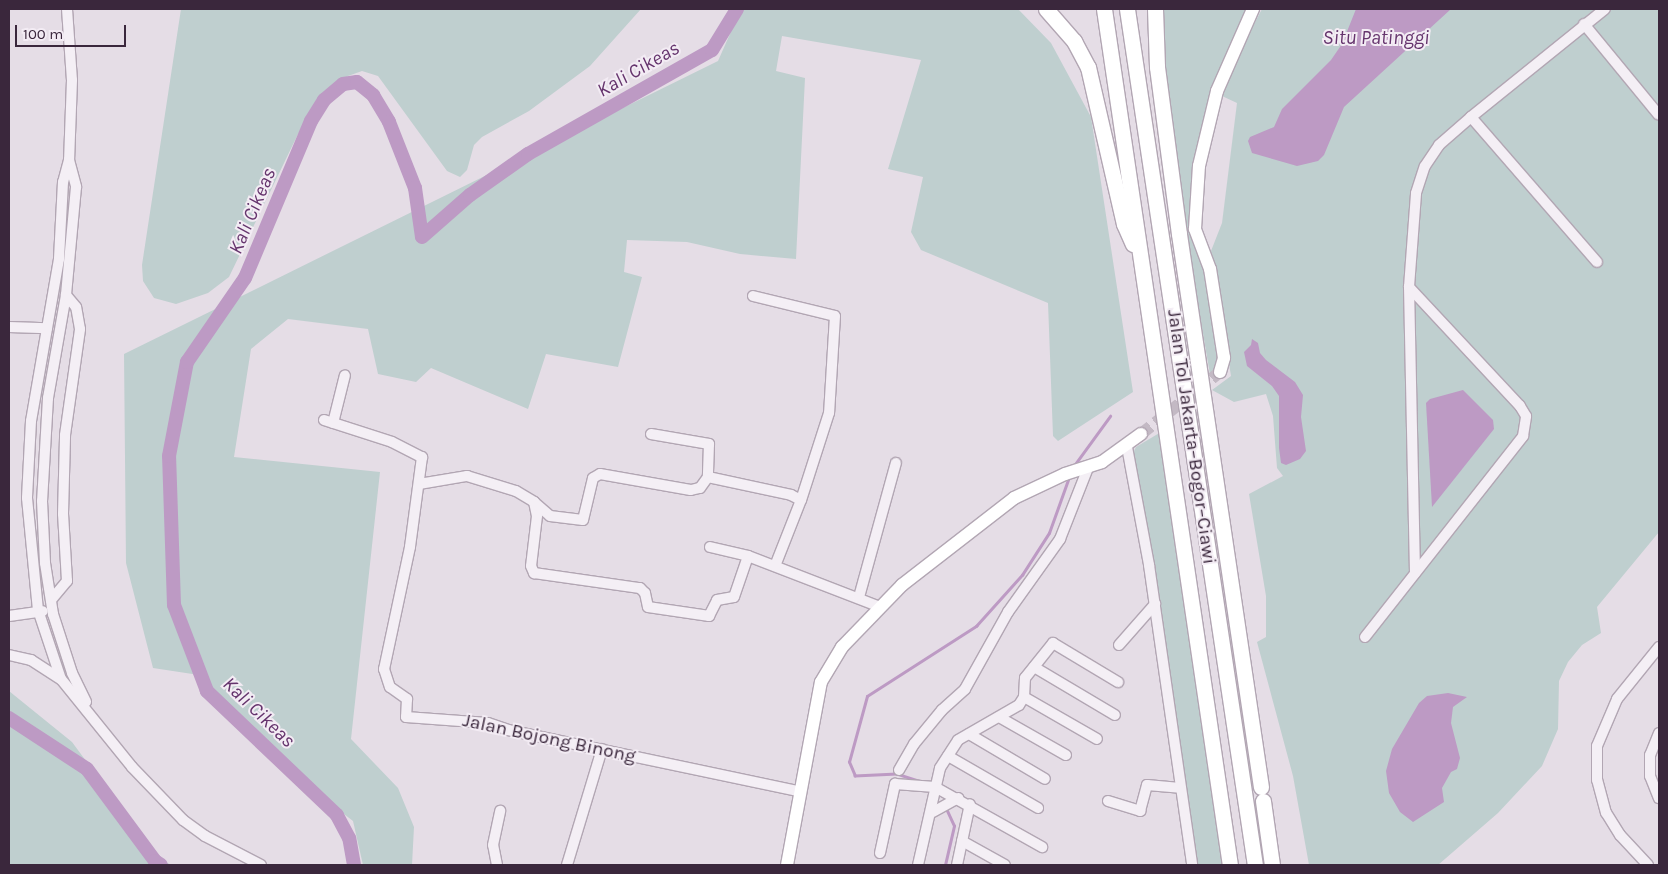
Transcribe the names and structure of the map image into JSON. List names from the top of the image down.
{
  "streets": {
    "highway": ["Jalan Tol Jakarta–Bogor–Ciawi"],
    "street": ["Jalan Bojong Binong"]
  },
  "water": ["Situ Patinggi", "Kali Cikeas"],
  "scale_bar": "100 m"
}
